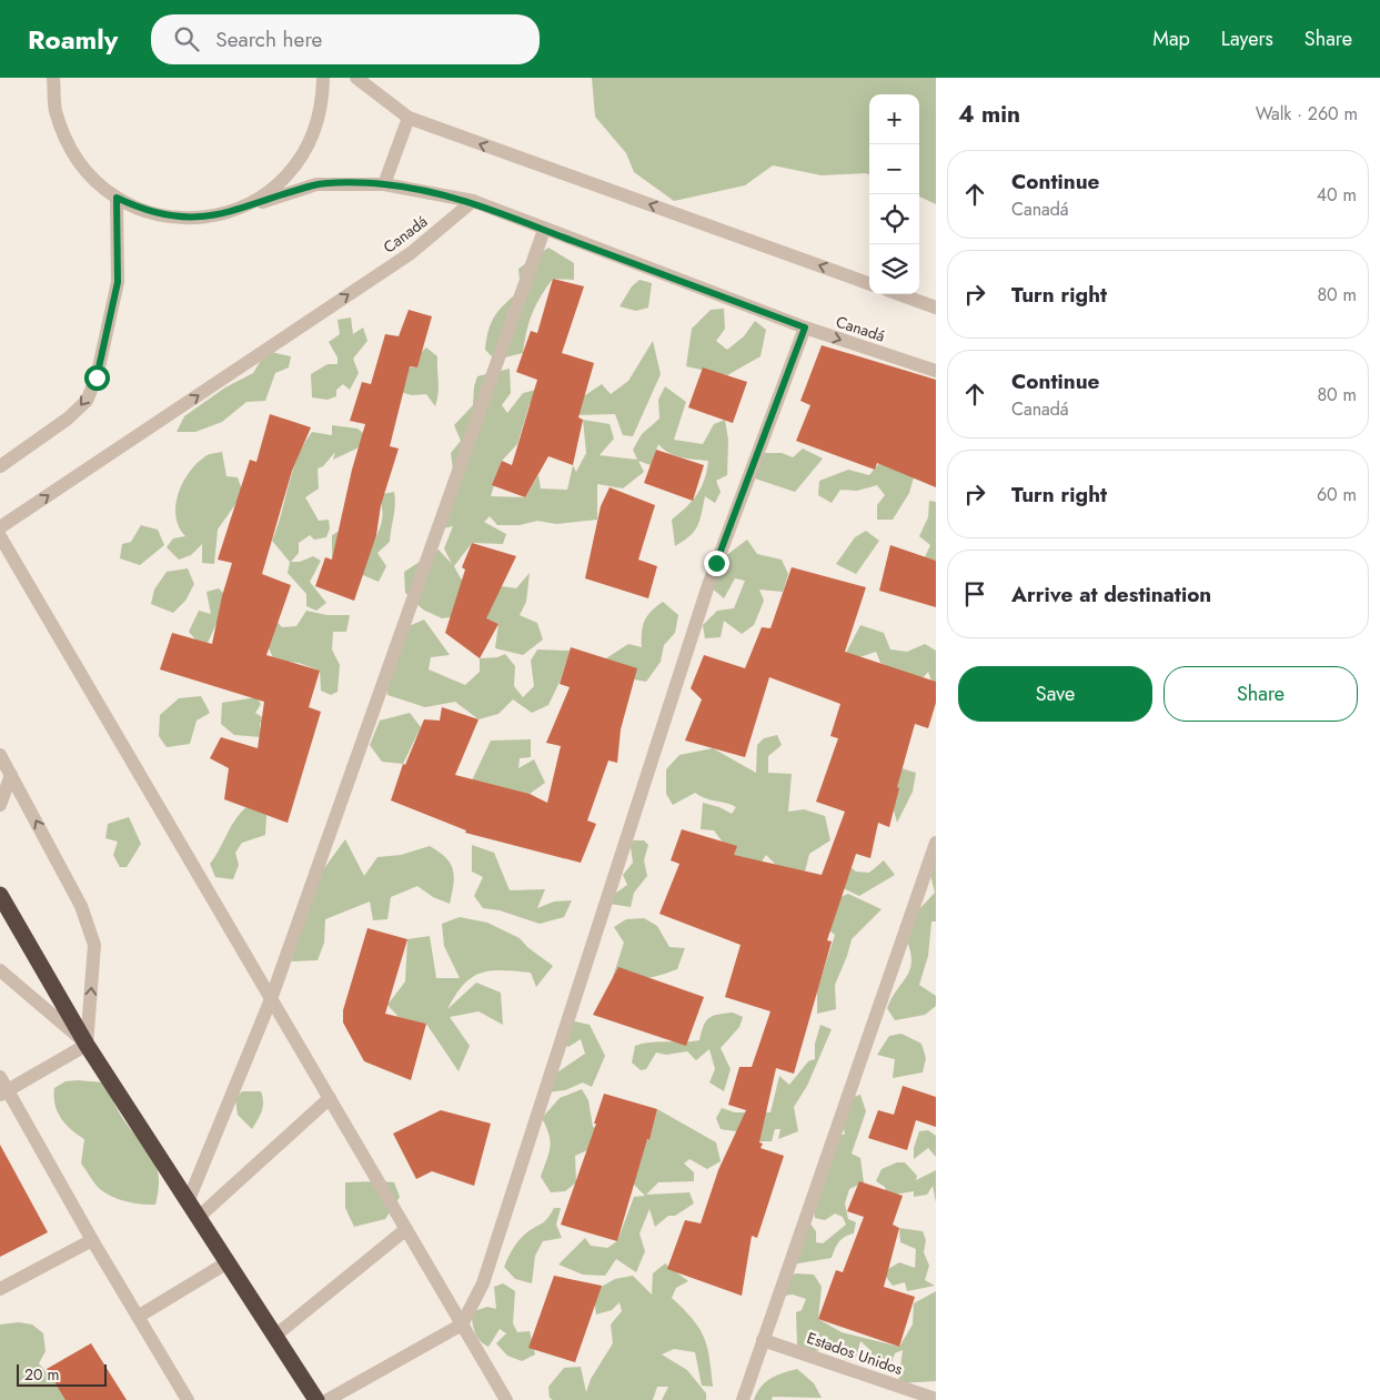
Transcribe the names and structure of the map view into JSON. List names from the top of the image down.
{
  "streets": {
    "street": ["Canadá", "Estados Unidos"]
  },
  "one_way": ["Canadá"],
  "scale_bar": "20 m",
  "page": {
    "header": "Roamly",
    "search": "Search here",
    "nav": ["Map", "Layers", "Share"],
    "heading": ["4 min", "Walk · 260 m"],
    "map_buttons": ["+", "−"],
    "list": [
      ["Continue", "Canadá", "40 m"],
      ["Turn right", "80 m"],
      ["Continue", "Canadá", "80 m"],
      ["Turn right", "60 m"],
      "Arrive at destination"
    ],
    "buttons": ["Save", "Share"],
    "scale": "20 m"
  }
}
